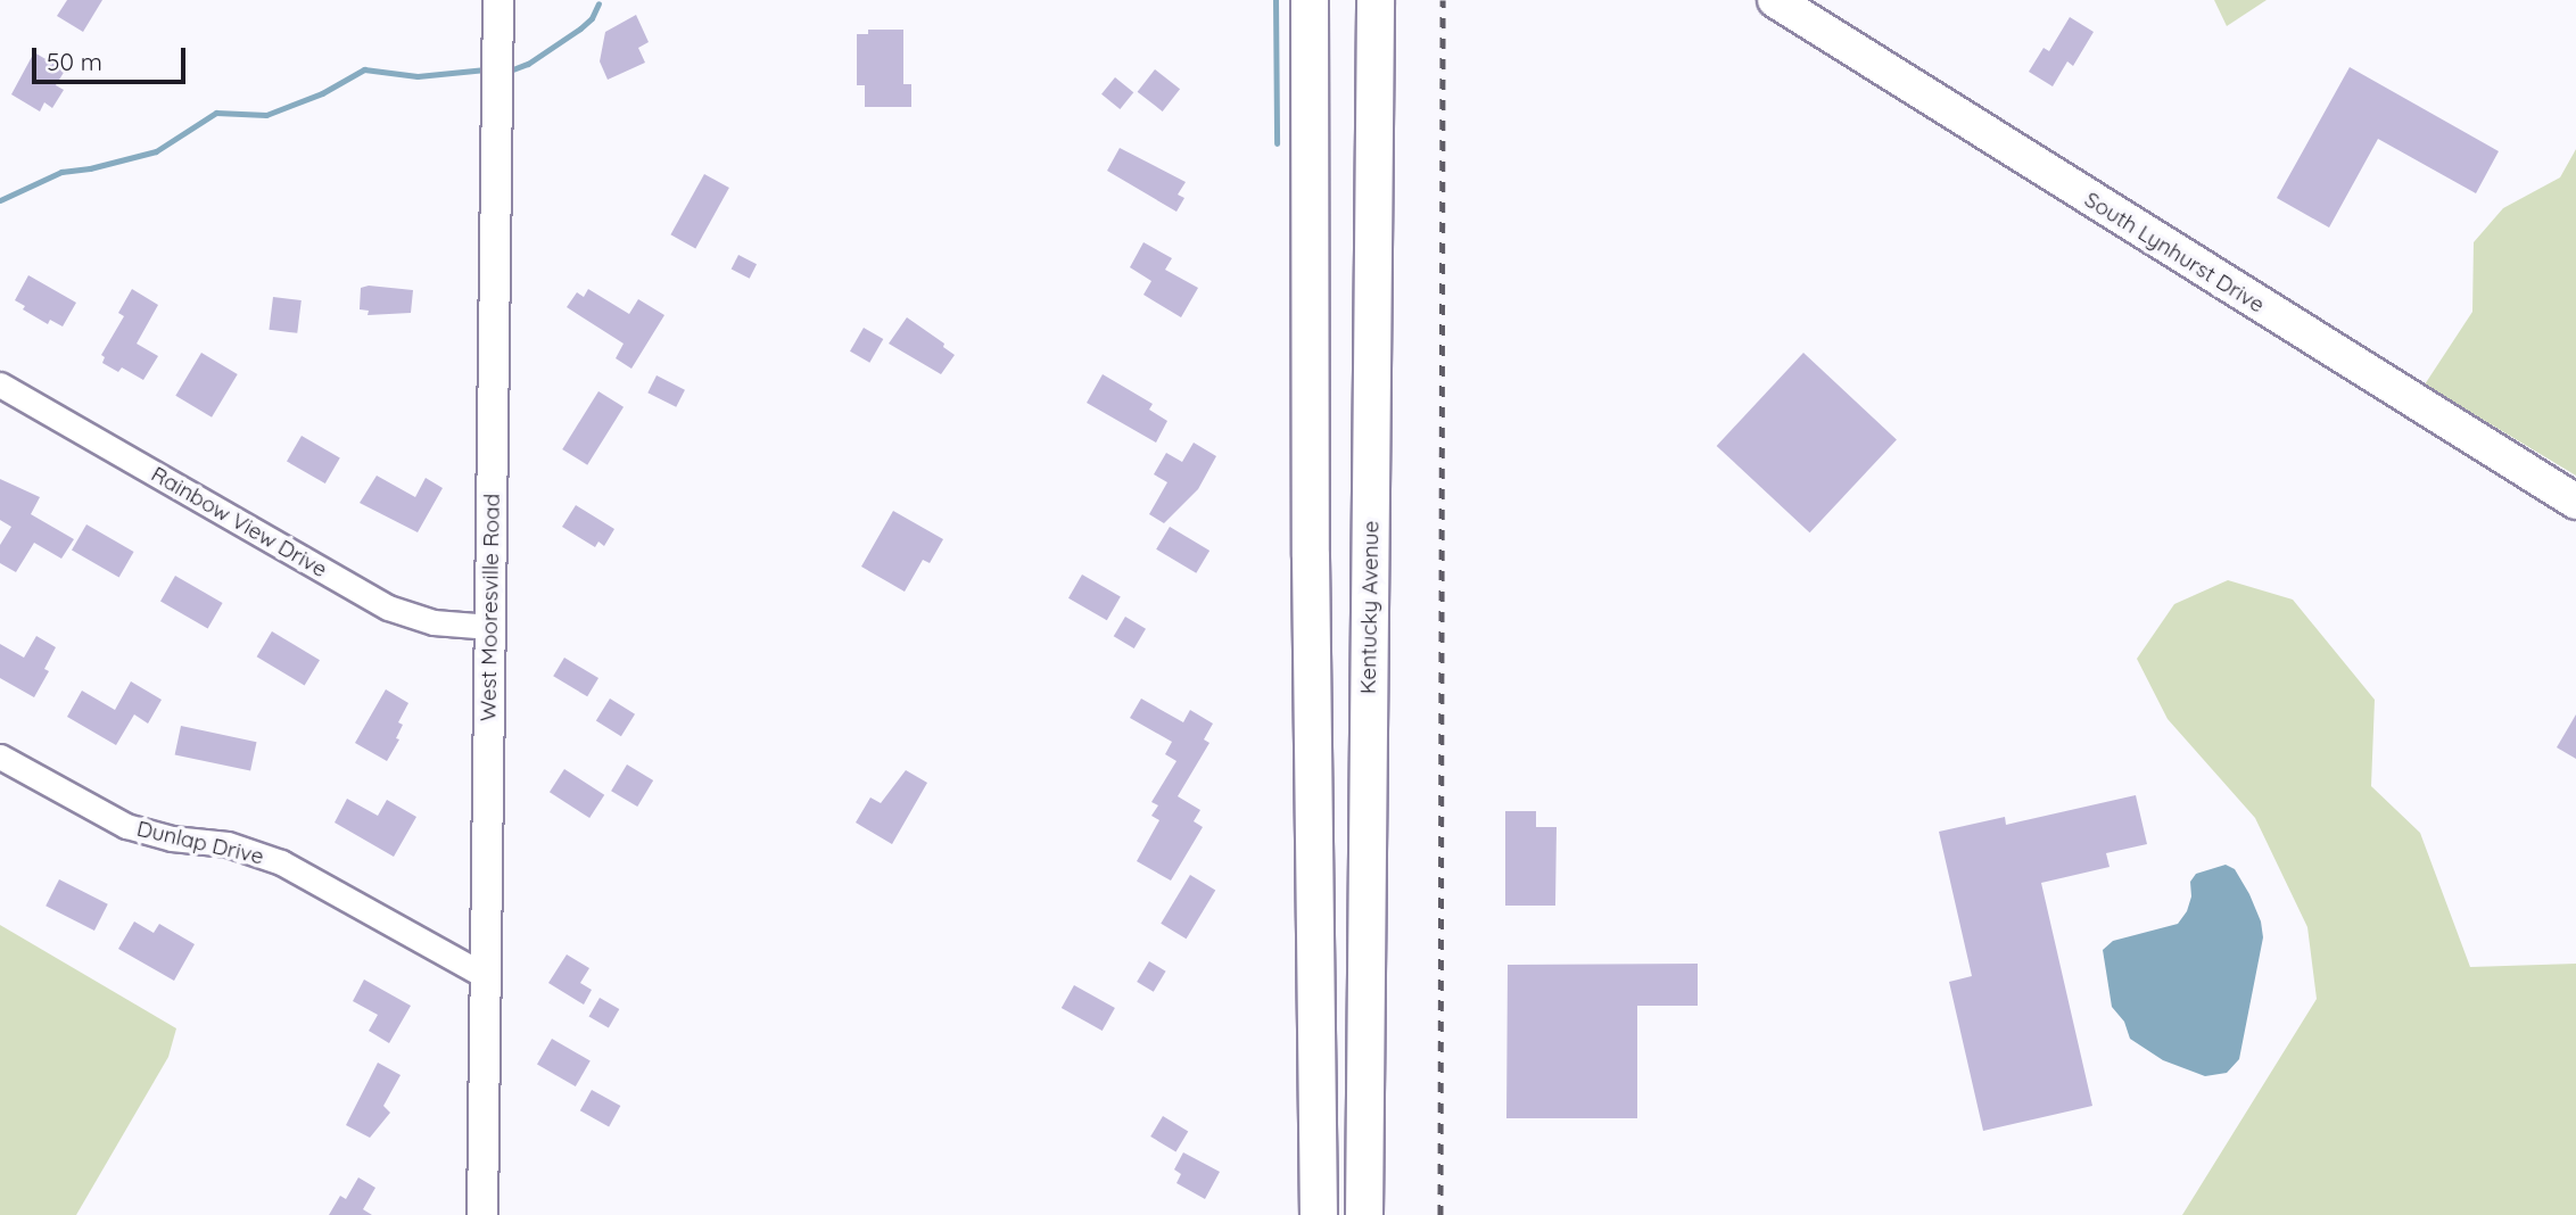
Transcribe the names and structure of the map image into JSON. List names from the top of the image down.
{
  "streets": {
    "main road": ["South Lynhurst Drive", "Kentucky Avenue"],
    "street": ["Rainbow View Drive", "West Mooresville Road", "Dunlap Drive"]
  },
  "crossings": [
    ["Rainbow View Drive", "West Mooresville Road"],
    ["West Mooresville Road", "Dunlap Drive"]
  ],
  "scale_bar": "50 m"
}
